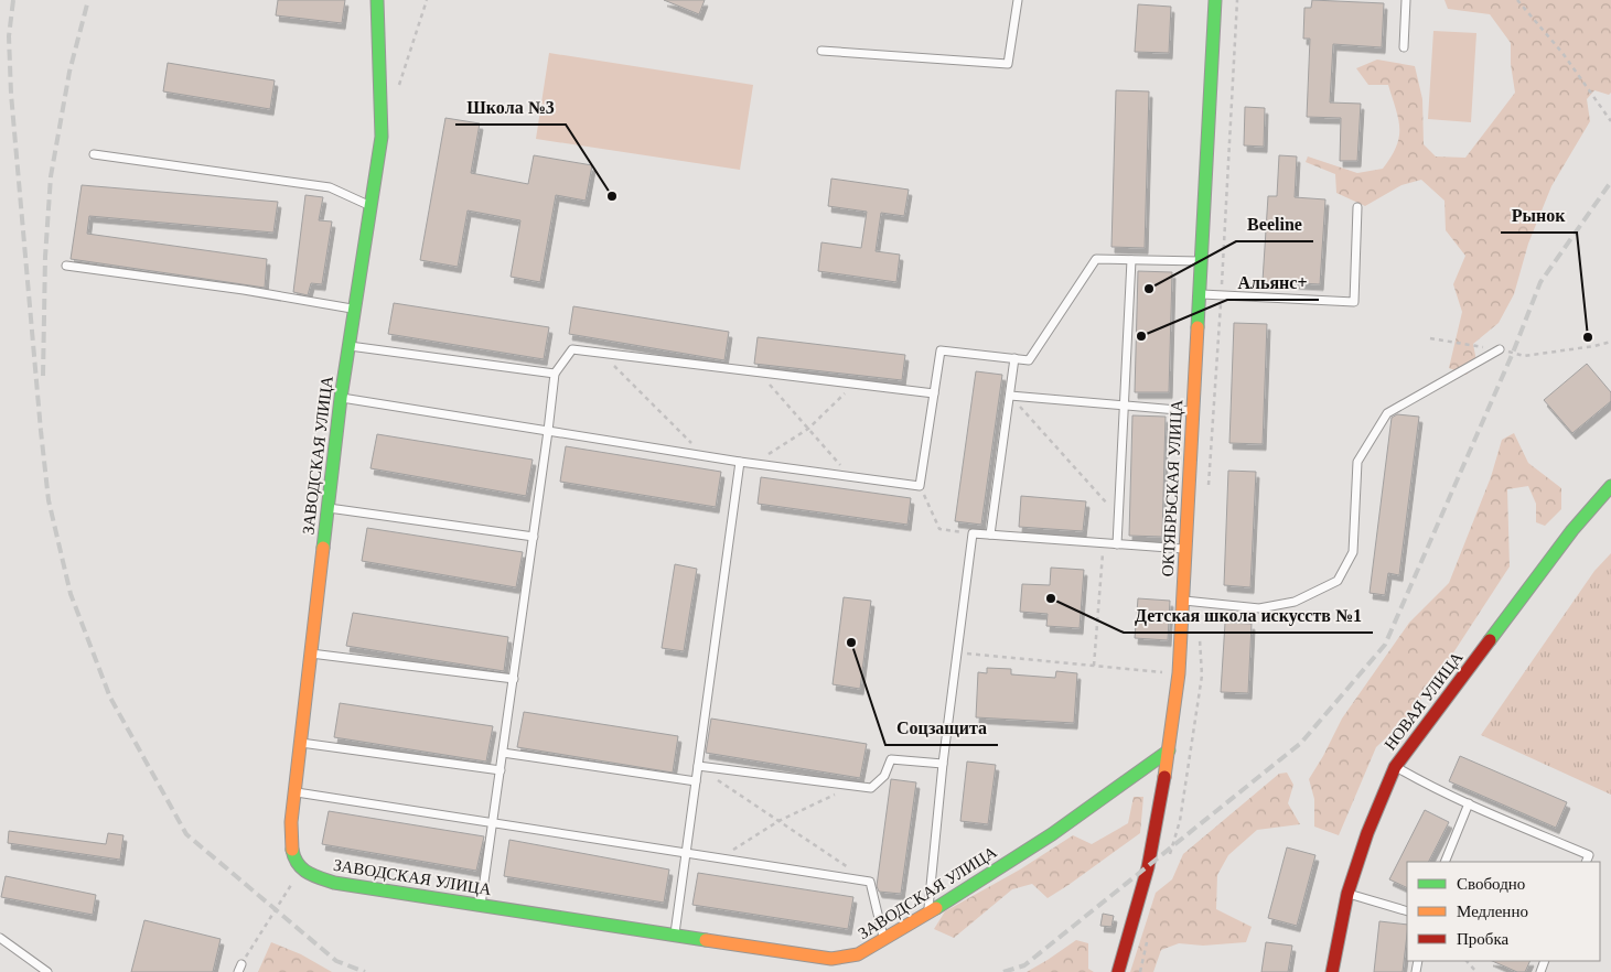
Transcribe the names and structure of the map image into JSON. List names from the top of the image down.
{
  "streets": {
    "street": ["ЗАВОДСКАЯ УЛИЦА", "ОКТЯБРЬСКАЯ УЛИЦА", "НОВАЯ УЛИЦА"]
  },
  "crossings": [
    ["ЗАВОДСКАЯ УЛИЦА", "ОКТЯБРЬСКАЯ УЛИЦА"]
  ],
  "places": [
    "Школа №3",
    "Beeline",
    "Альянс+",
    "Рынок",
    "Детская школа искусств №1",
    "Соцзащита"
  ],
  "legend": ["Свободно", "Медленно", "Пробка"]
}
